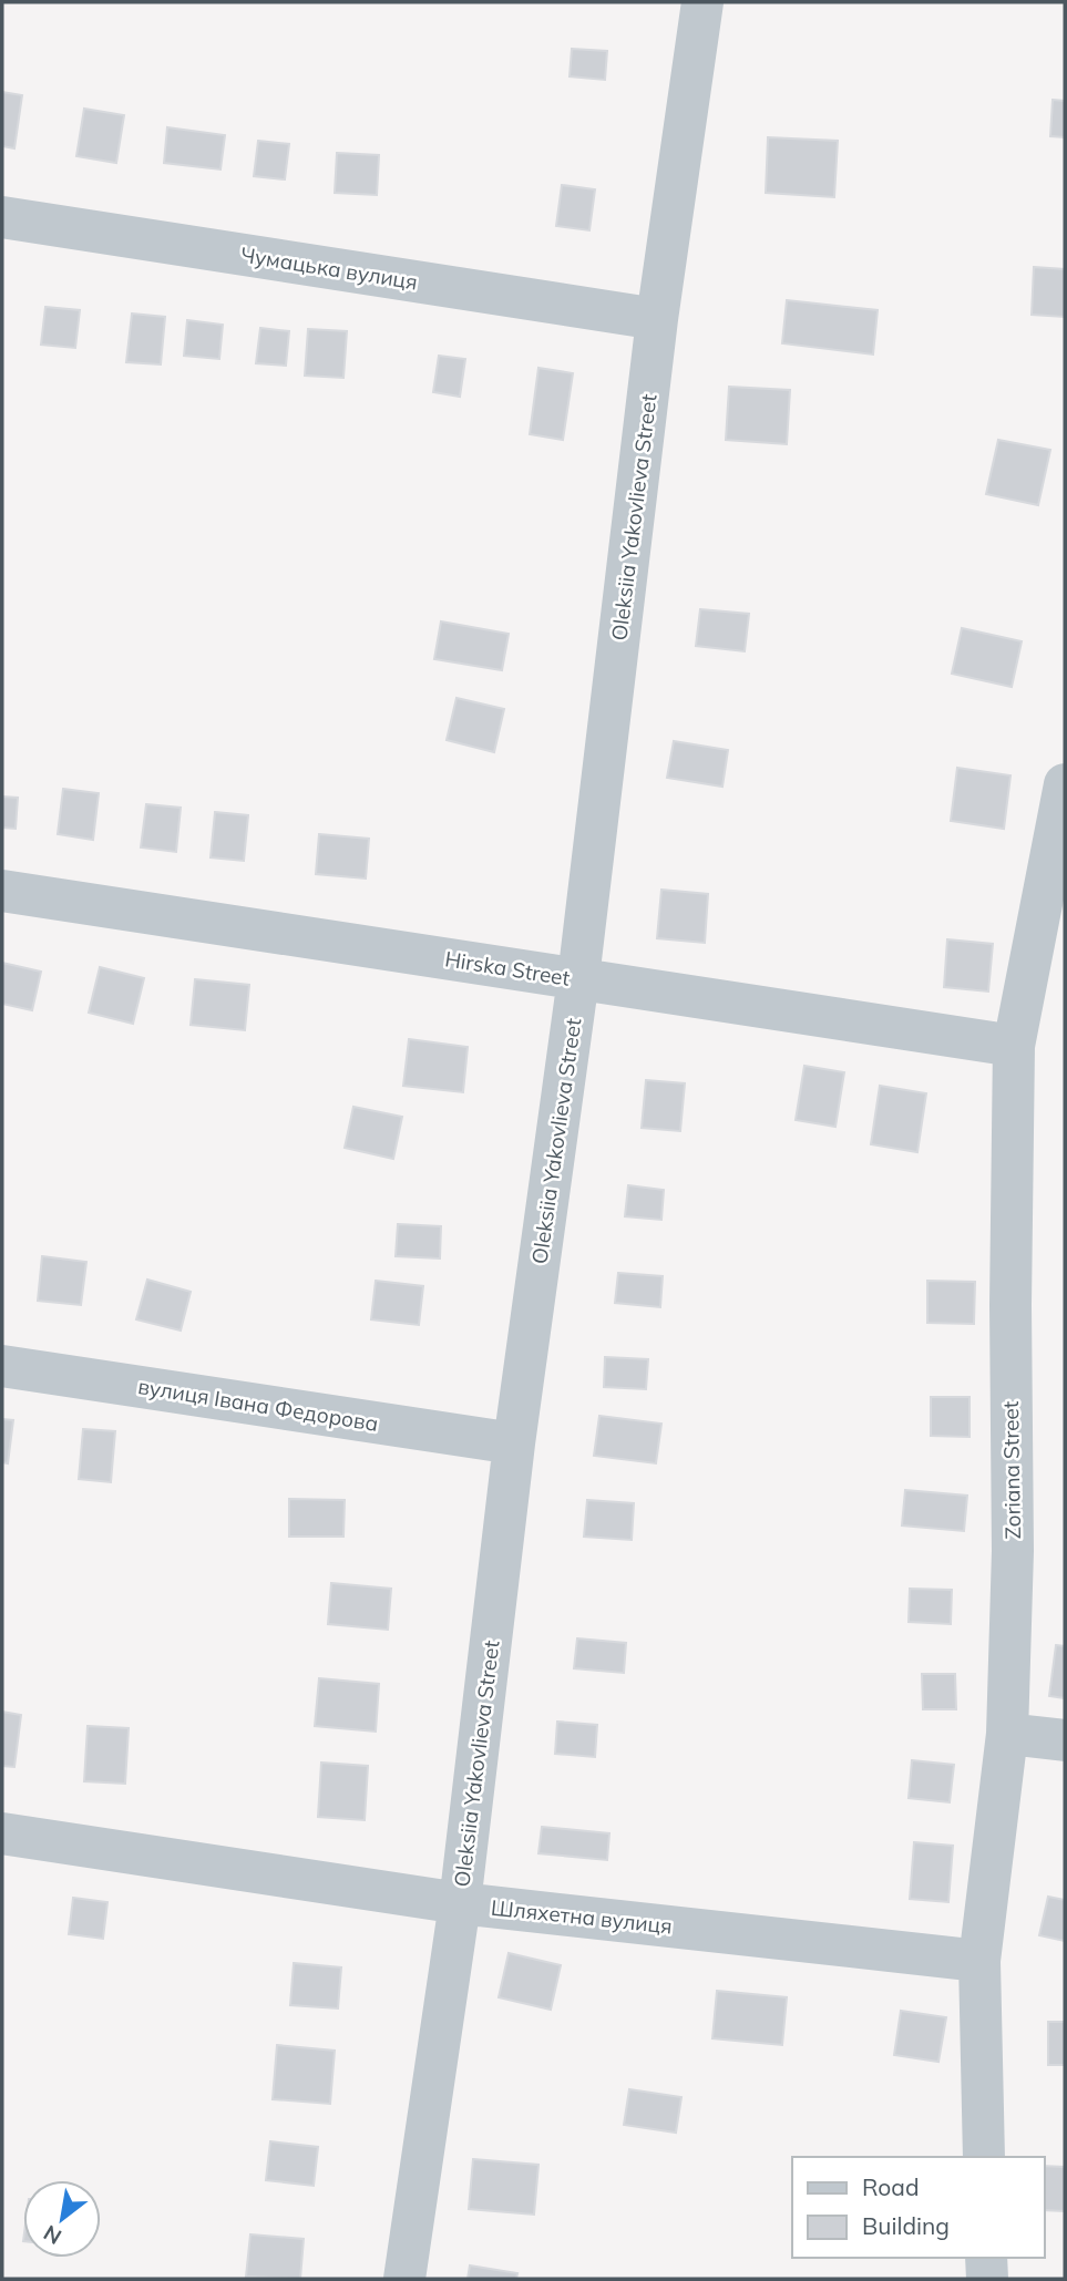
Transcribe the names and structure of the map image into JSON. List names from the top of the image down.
{
  "streets": {
    "street": [
      "Чумацька вулиця",
      "Oleksiia Yakovlieva Street",
      "Hirska Street",
      "вулиця Івана Федорова",
      "Zoriana Street",
      "Шляхетна вулиця"
    ]
  },
  "crossings": [
    ["Чумацька вулиця", "Oleksiia Yakovlieva Street"],
    ["Oleksiia Yakovlieva Street", "Hirska Street"],
    ["Oleksiia Yakovlieva Street", "вулиця Івана Федорова"],
    ["Oleksiia Yakovlieva Street", "Шляхетна вулиця"],
    ["Hirska Street", "Zoriana Street"],
    ["Zoriana Street", "Шляхетна вулиця"]
  ],
  "legend": ["Road", "Building"],
  "north": "bottom left"
}
